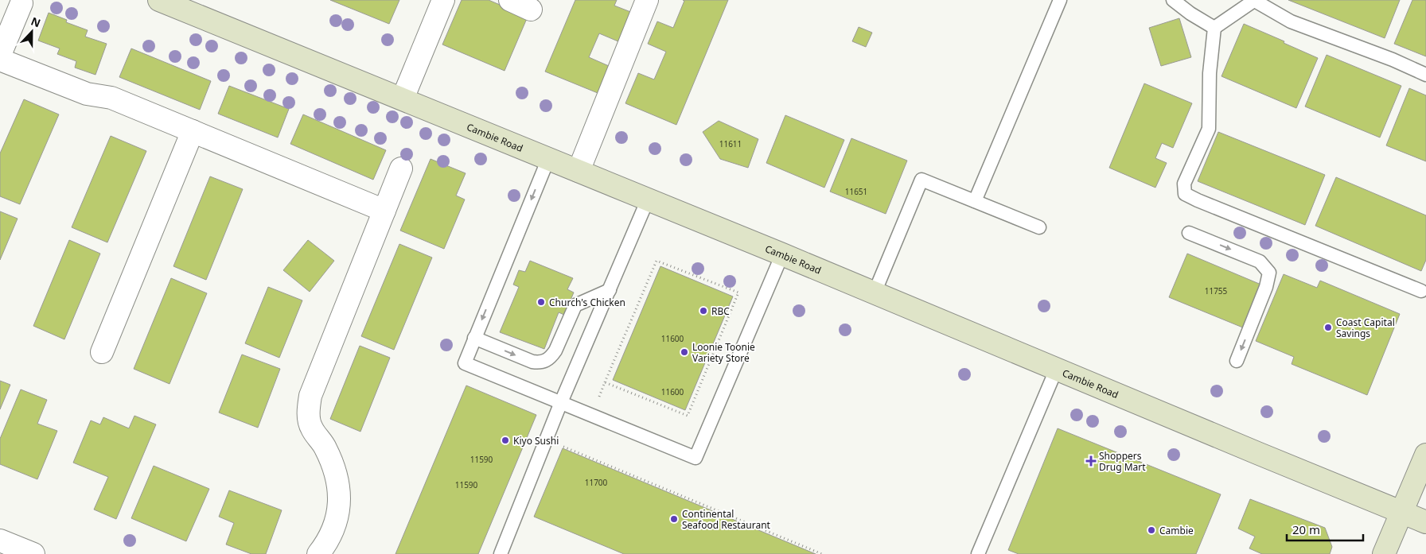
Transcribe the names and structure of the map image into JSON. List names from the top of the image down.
{
  "streets": {
    "main road": ["Cambie Road"]
  },
  "places": {
    "other": [
      "Church's Chicken",
      "RBC",
      "Coast Capital Savings",
      "Loonie Toonie Variety Store",
      "Kiyo Sushi",
      "Continental Seafood Restaurant",
      "Cambie"
    ],
    "health": ["Shoppers Drug Mart"]
  },
  "house_numbers": [
    "11611",
    "11651",
    "11755",
    "11600",
    "11600",
    "11590",
    "11700",
    "11590"
  ],
  "scale_bar": "20 m",
  "north": "top"
}
